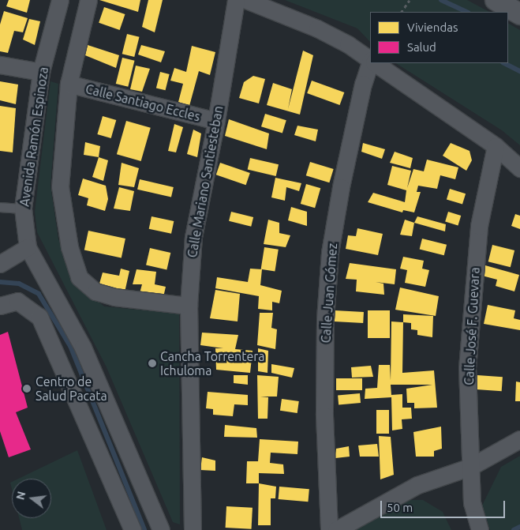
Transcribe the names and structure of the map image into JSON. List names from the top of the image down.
{
  "streets": {
    "street": [
      "Calle Santiago Eccles",
      "Avenida Ramón Espinoza",
      "Calle Mariano Santiesteban",
      "Calle Juan Gómez",
      "Calle José F. Guevara"
    ]
  },
  "crossings": [
    ["Calle Santiago Eccles", "Calle Mariano Santiesteban"]
  ],
  "places": ["Cancha Torrentera Ichuloma", "Centro de Salud Pacata"],
  "legend": ["Viviendas", "Salud"],
  "scale_bar": "50 m",
  "north": "left"
}
